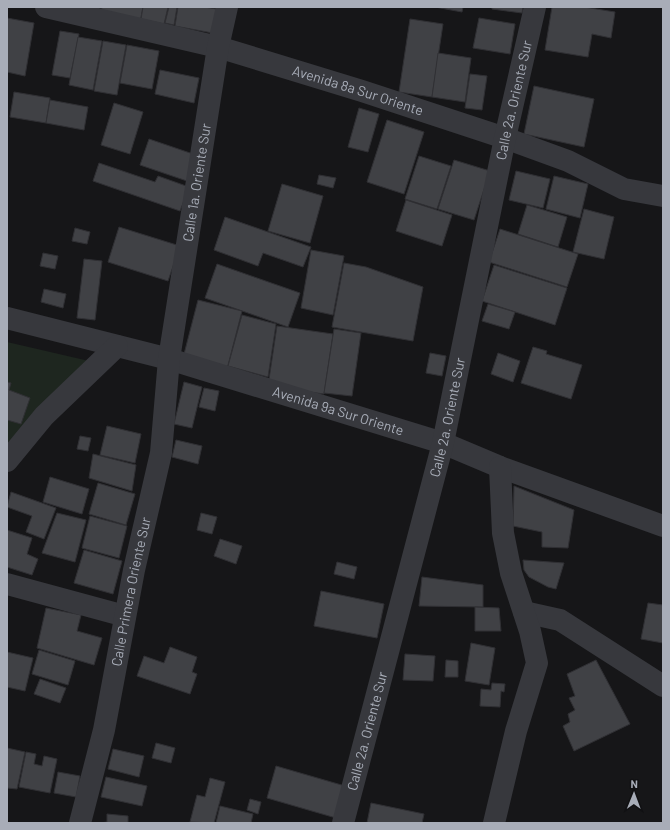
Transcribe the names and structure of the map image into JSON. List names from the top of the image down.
{
  "streets": {
    "street": [
      "Avenida 8a Sur Oriente",
      "Calle 2a. Oriente Sur",
      "Calle 1a. Oriente Sur",
      "Avenida 9a Sur Oriente",
      "Calle Primera Oriente Sur"
    ]
  },
  "crossings": [
    ["Avenida 8a Sur Oriente", "Calle 2a. Oriente Sur"],
    ["Avenida 8a Sur Oriente", "Calle 1a. Oriente Sur"],
    ["Calle 2a. Oriente Sur", "Avenida 9a Sur Oriente"],
    ["Calle 1a. Oriente Sur", "Avenida 9a Sur Oriente"],
    ["Calle 1a. Oriente Sur", "Calle Primera Oriente Sur"],
    ["Avenida 9a Sur Oriente", "Calle Primera Oriente Sur"]
  ],
  "north": "top"
}
